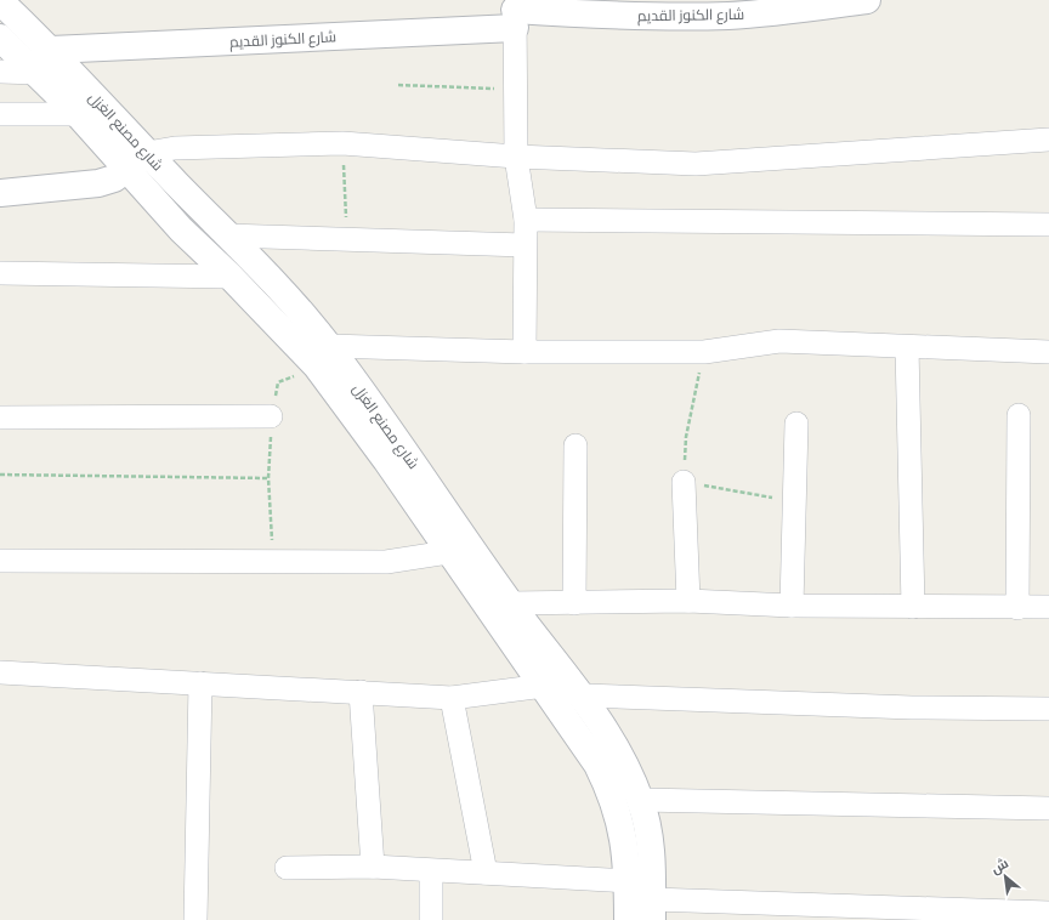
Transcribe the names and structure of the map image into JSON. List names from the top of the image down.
{
  "streets": {
    "street": ["شارع الكنوز القديم", "شارع مصنع الغزل"]
  },
  "crossings": [
    ["شارع الكنوز القديم", "شارع مصنع الغزل"]
  ],
  "north": "top left"
}
